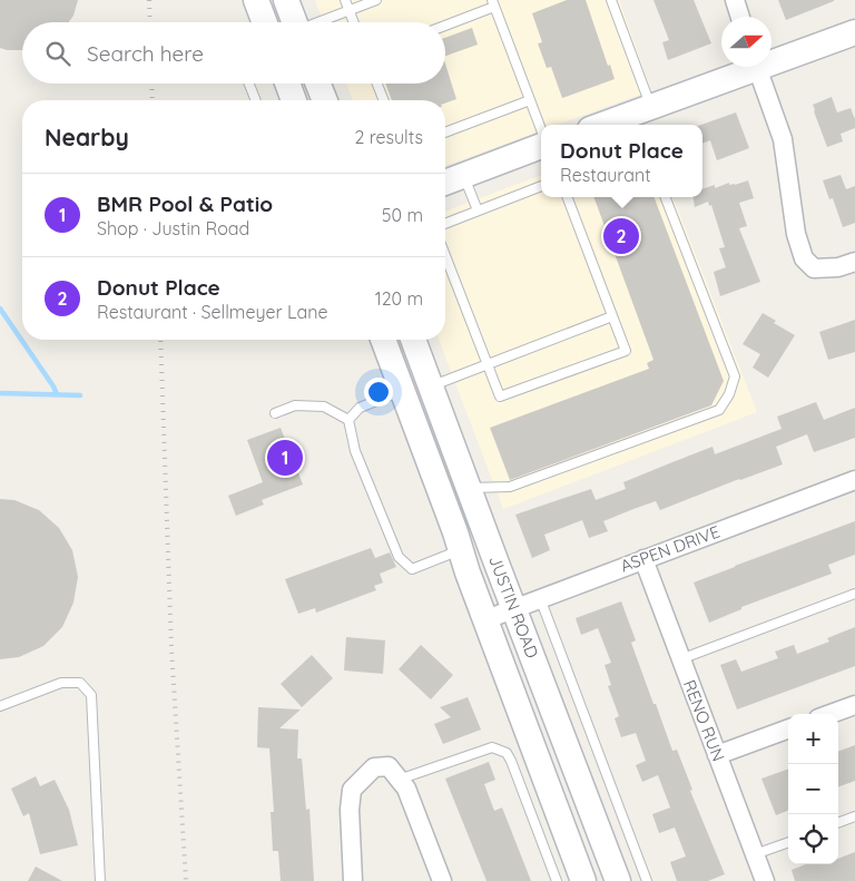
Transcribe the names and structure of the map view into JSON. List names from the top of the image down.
{
  "streets": {
    "main road": ["JUSTIN ROAD"],
    "street": ["ASPEN DRIVE", "RENO RUN"]
  },
  "crossings": [
    ["ASPEN DRIVE", "JUSTIN ROAD"],
    ["ASPEN DRIVE", "RENO RUN"]
  ],
  "north": "right",
  "page": {
    "search": "Search here",
    "heading": ["Nearby", "2 results"],
    "popup": ["Donut Place", "Restaurant"],
    "list": [
      {
        "mark": "1",
        "name": "BMR Pool & Patio",
        "note": "Shop · Justin Road",
        "value": "50 m"
      },
      {
        "mark": "2",
        "name": "Donut Place",
        "note": "Restaurant · Sellmeyer Lane",
        "value": "120 m"
      }
    ],
    "pins": ["2", "1"],
    "map_buttons": ["+", "−"]
  }
}
